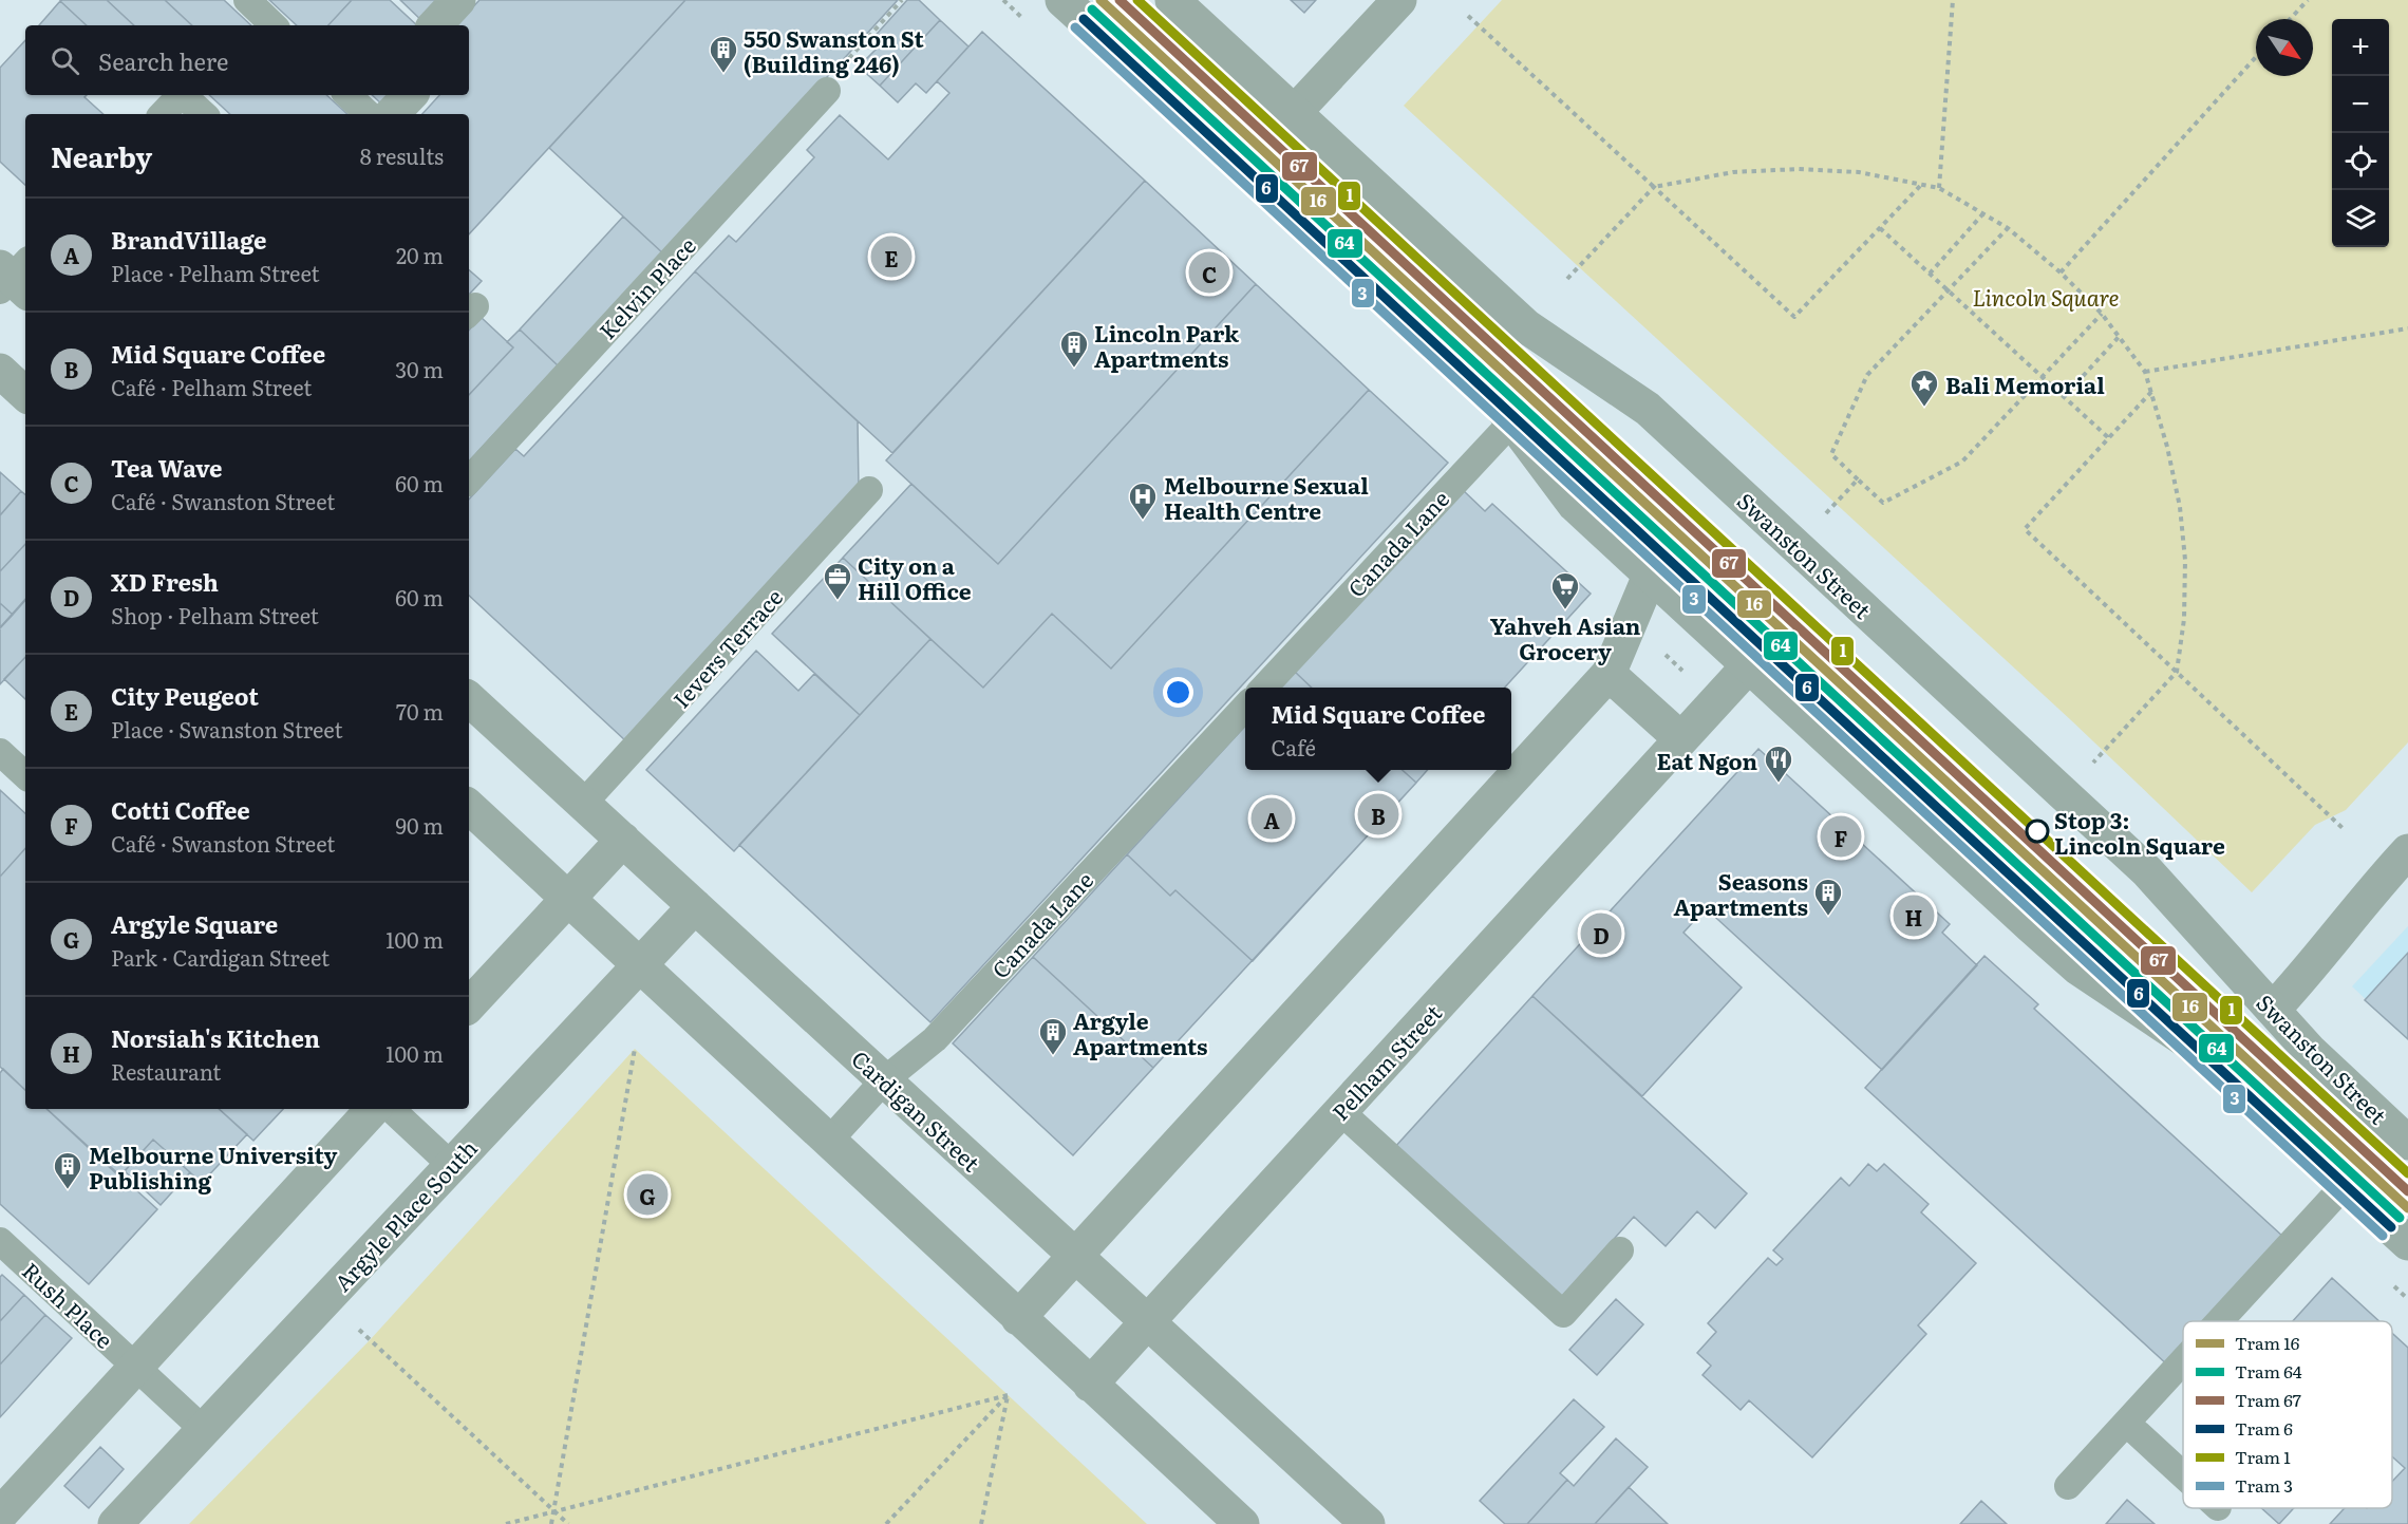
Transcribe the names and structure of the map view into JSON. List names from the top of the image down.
{
  "streets": {
    "street": [
      "Swanston Street",
      "Pelham Street",
      "Cardigan Street",
      "Argyle Place South"
    ],
    "lane": [
      "Kelvin Place",
      "Canada Lane",
      "Ievers Terrace",
      "Rush Place"
    ]
  },
  "crossings": [
    ["Canada Lane", "Cardigan Street"],
    ["Ievers Terrace", "Cardigan Street"],
    ["Pelham Street", "Cardigan Street"],
    ["Cardigan Street", "Argyle Place South"],
    ["Argyle Place South", "Rush Place"]
  ],
  "parks": ["Lincoln Square"],
  "places": {
    "building": [
      "550 Swanston St (Building 246)",
      "Lincoln Park Apartments",
      "Seasons Apartments",
      "Argyle Apartments",
      "Melbourne University Publishing"
    ],
    "place": ["Bali Memorial"],
    "hospital": ["Melbourne Sexual Health Centre"],
    "office": ["City on a Hill Office"],
    "supermarket": ["Yahveh Asian Grocery"],
    "restaurant": ["Eat Ngon"],
    "other": ["Stop 3: Lincoln Square"]
  },
  "lines": [
    "tram line 16",
    "tram line 67",
    "tram line 1",
    "tram line 64",
    "tram line 6",
    "tram line 3"
  ],
  "legend": [
    "Tram 16",
    "Tram 64",
    "Tram 67",
    "Tram 6",
    "Tram 1",
    "Tram 3"
  ],
  "north": "bottom right",
  "page": {
    "map_buttons": ["+", "−"],
    "search": "Search here",
    "heading": ["Nearby", "8 results"],
    "list": [
      {
        "mark": "A",
        "name": "BrandVillage",
        "note": "Place · Pelham Street",
        "value": "20 m"
      },
      {
        "mark": "B",
        "name": "Mid Square Coffee",
        "note": "Café · Pelham Street",
        "value": "30 m"
      },
      {
        "mark": "C",
        "name": "Tea Wave",
        "note": "Café · Swanston Street",
        "value": "60 m"
      },
      {
        "mark": "D",
        "name": "XD Fresh",
        "note": "Shop · Pelham Street",
        "value": "60 m"
      },
      {
        "mark": "E",
        "name": "City Peugeot",
        "note": "Place · Swanston Street",
        "value": "70 m"
      },
      {
        "mark": "F",
        "name": "Cotti Coffee",
        "note": "Café · Swanston Street",
        "value": "90 m"
      },
      {
        "mark": "G",
        "name": "Argyle Square",
        "note": "Park · Cardigan Street",
        "value": "100 m"
      },
      {
        "mark": "H",
        "name": "Norsiah's Kitchen",
        "note": "Restaurant",
        "value": "100 m"
      }
    ],
    "pins": [
      "E",
      "C",
      "B",
      "A",
      "F",
      "H",
      "D",
      "G"
    ],
    "popup": ["Mid Square Coffee", "Café"]
  }
}
